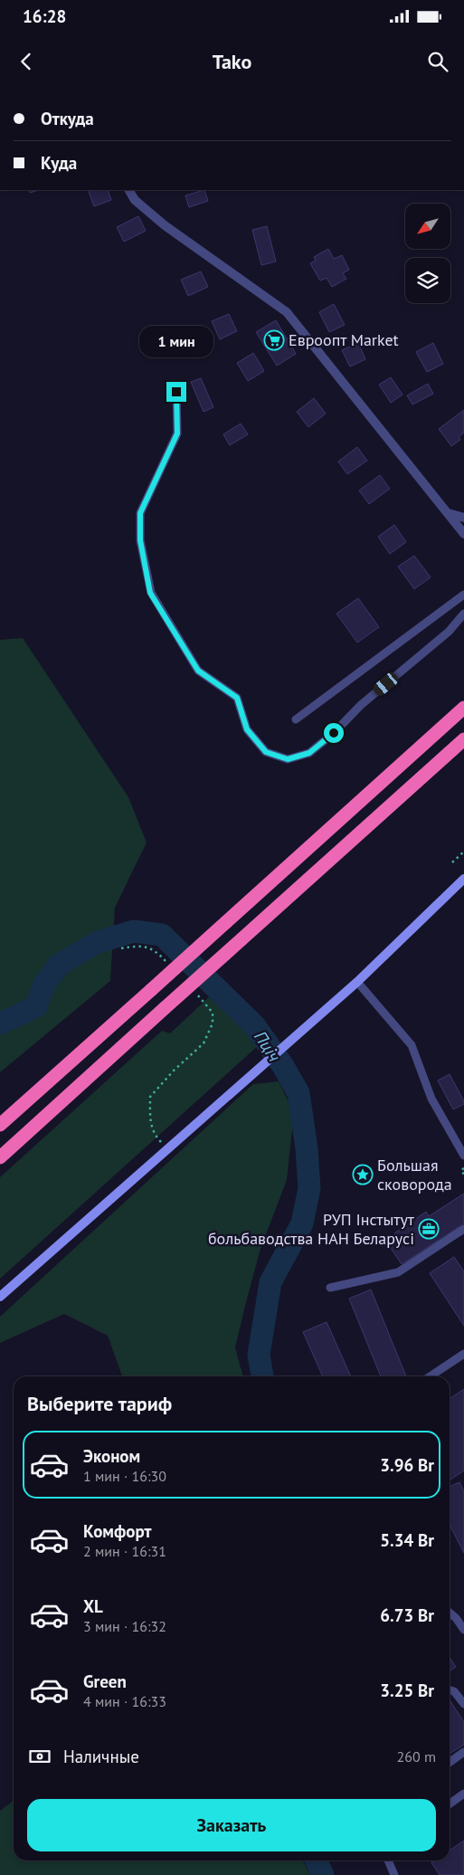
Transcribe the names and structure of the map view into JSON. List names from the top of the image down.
{
  "water": ["Пціч"],
  "places": {
    "supermarket": ["Евроопт Market"],
    "place": ["Большая сковорода"],
    "office": ["РУП Інстытут больбаводства НАН Беларусі"]
  },
  "north": "bottom left",
  "page": {
    "status": "16:28",
    "header": "Tako",
    "banner": ["Откуда", "Куда"],
    "bubble": "1 мин",
    "heading": "Выберите тариф",
    "list": [
      {
        "name": "Эконом",
        "note": "1 мин · 16:30",
        "value": "3.96 Br"
      },
      {
        "name": "Комфорт",
        "note": "2 мин · 16:31",
        "value": "5.34 Br"
      },
      {
        "name": "XL",
        "note": "3 мин · 16:32",
        "value": "6.73 Br"
      },
      {
        "name": "Green",
        "note": "4 мин · 16:33",
        "value": "3.25 Br"
      }
    ],
    "pay": ["Наличные", "260 m"],
    "buttons": "Заказать"
  }
}
